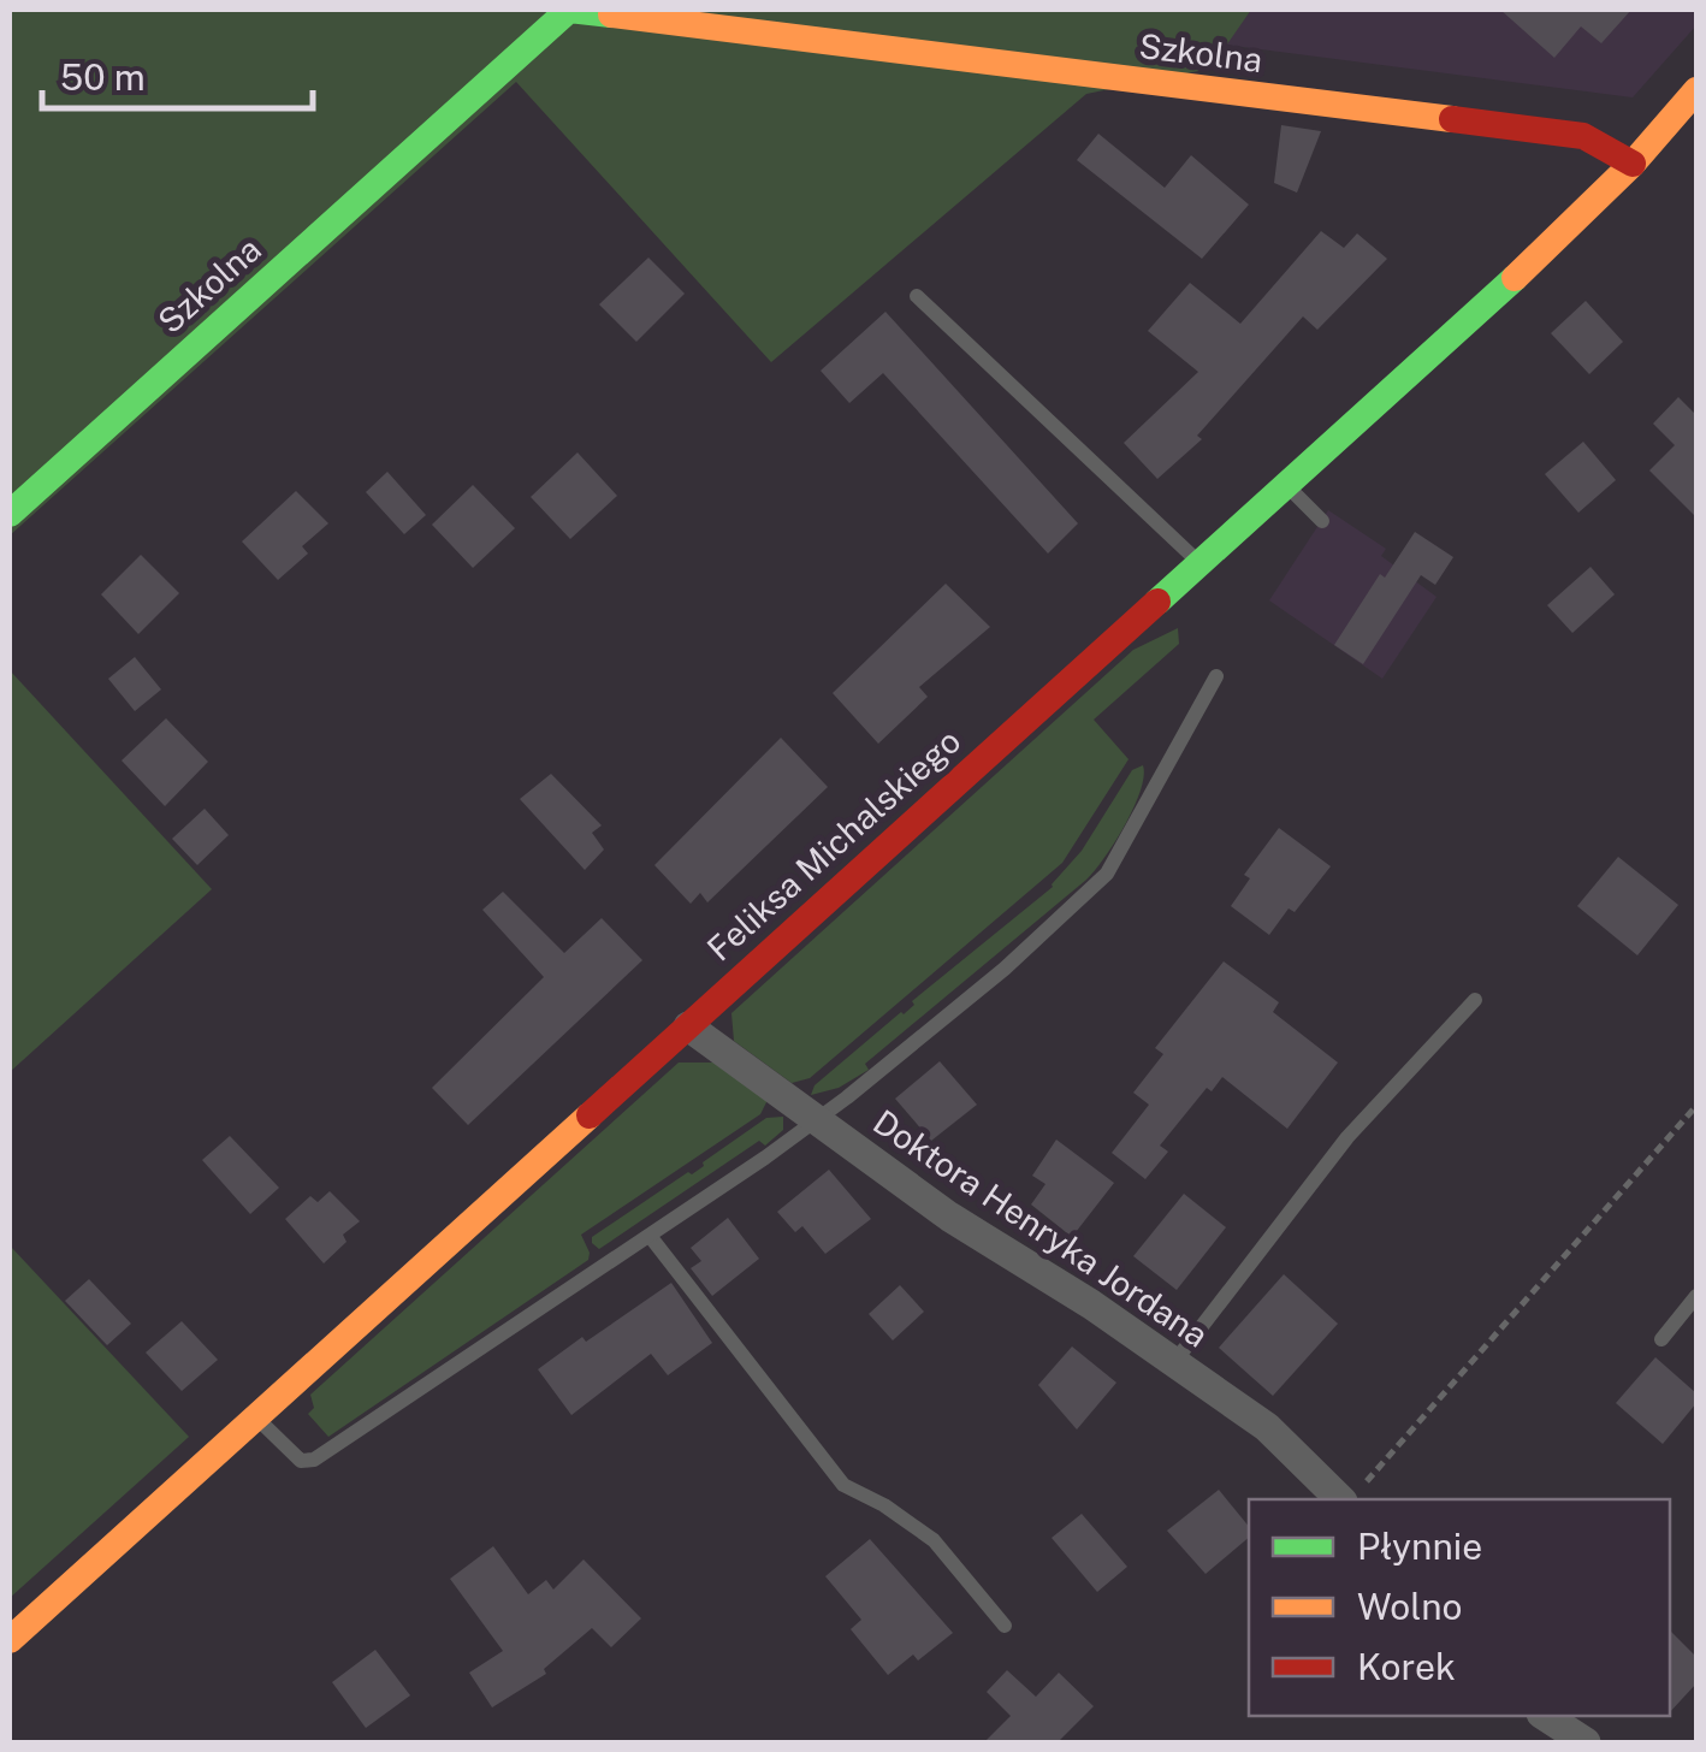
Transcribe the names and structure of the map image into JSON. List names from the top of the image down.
{
  "streets": {
    "street": ["Szkolna", "Feliksa Michalskiego", "Doktora Henryka Jordana"]
  },
  "crossings": [
    ["Szkolna", "Feliksa Michalskiego"],
    ["Feliksa Michalskiego", "Doktora Henryka Jordana"]
  ],
  "legend": ["Płynnie", "Wolno", "Korek"],
  "scale_bar": "50 m"
}
